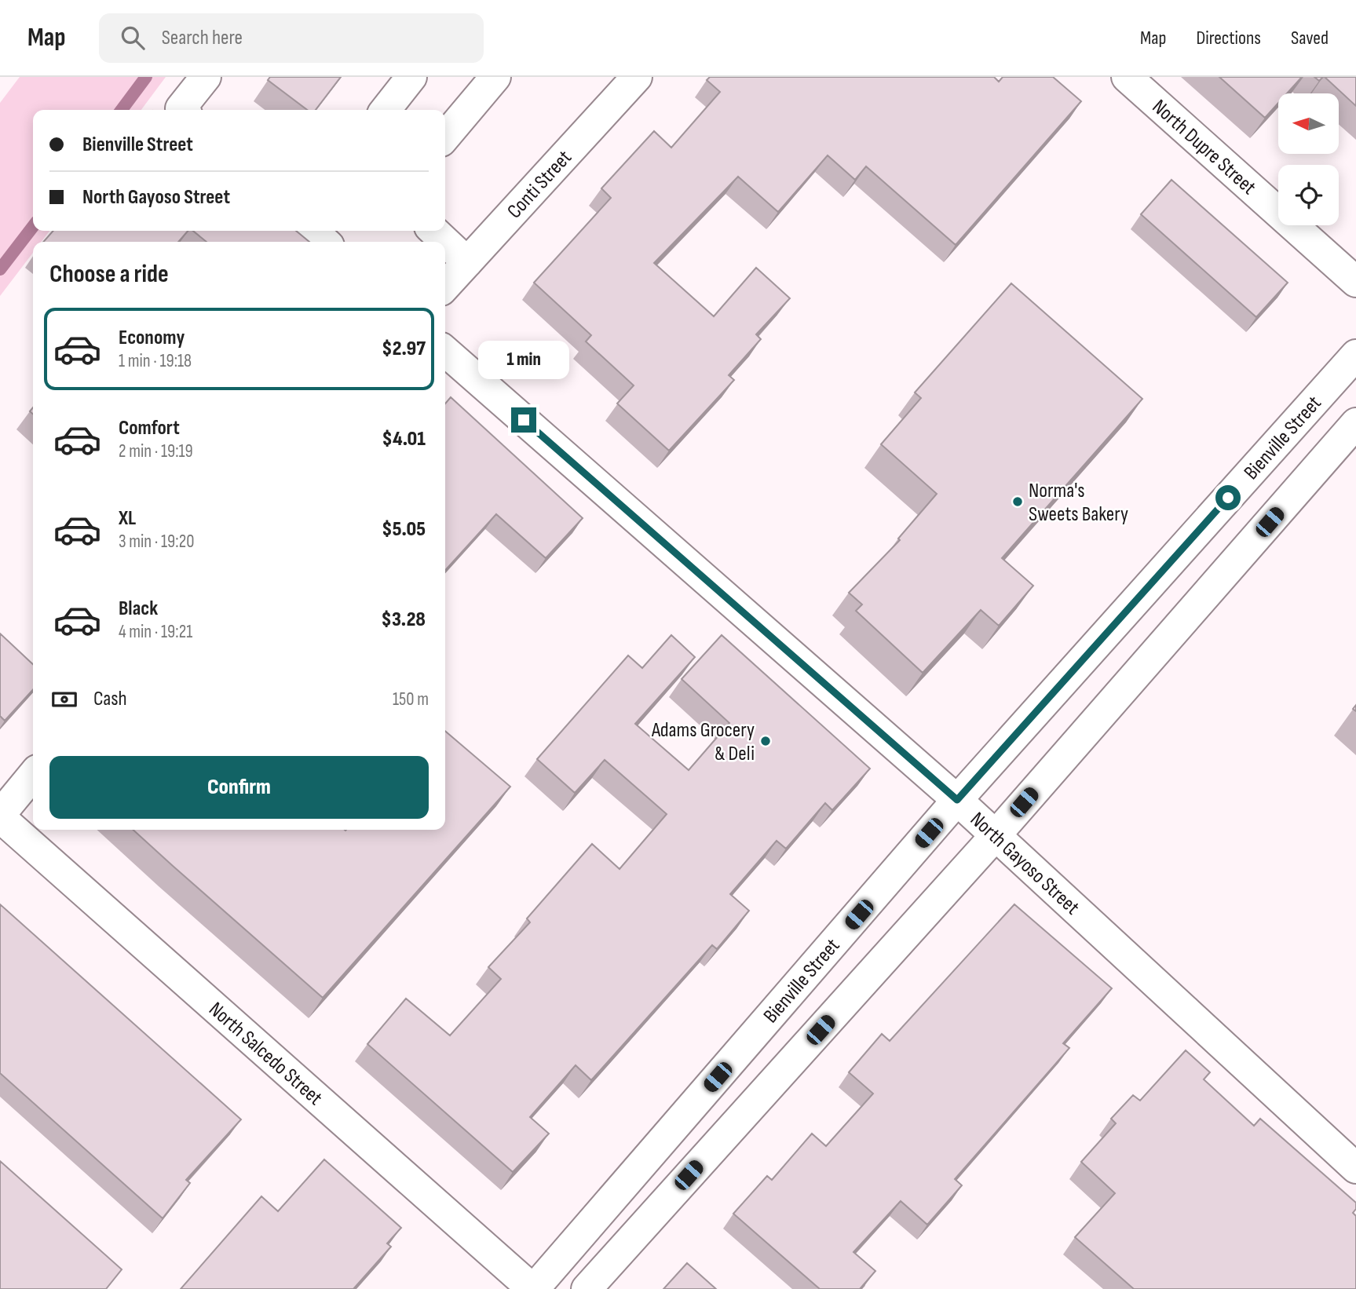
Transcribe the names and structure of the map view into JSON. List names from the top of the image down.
{
  "streets": {
    "street": [
      "North Dupre Street",
      "Conti Street",
      "Bienville Street",
      "North Gayoso Street",
      "North Salcedo Street"
    ]
  },
  "crossings": [
    ["Bienville Street", "North Gayoso Street"],
    ["Bienville Street", "North Salcedo Street"]
  ],
  "places": ["Norma's Sweets Bakery", "Adams Grocery & Deli"],
  "north": "left",
  "page": {
    "header": "Map",
    "search": "Search here",
    "nav": ["Map", "Directions", "Saved"],
    "banner": ["Bienville Street", "North Gayoso Street"],
    "heading": "Choose a ride",
    "list": [
      {
        "name": "Economy",
        "note": "1 min · 19:18",
        "value": "$2.97"
      },
      {
        "name": "Comfort",
        "note": "2 min · 19:19",
        "value": "$4.01"
      },
      {
        "name": "XL",
        "note": "3 min · 19:20",
        "value": "$5.05"
      },
      {
        "name": "Black",
        "note": "4 min · 19:21",
        "value": "$3.28"
      }
    ],
    "bubble": "1 min",
    "pay": ["Cash", "150 m"],
    "buttons": "Confirm"
  }
}
